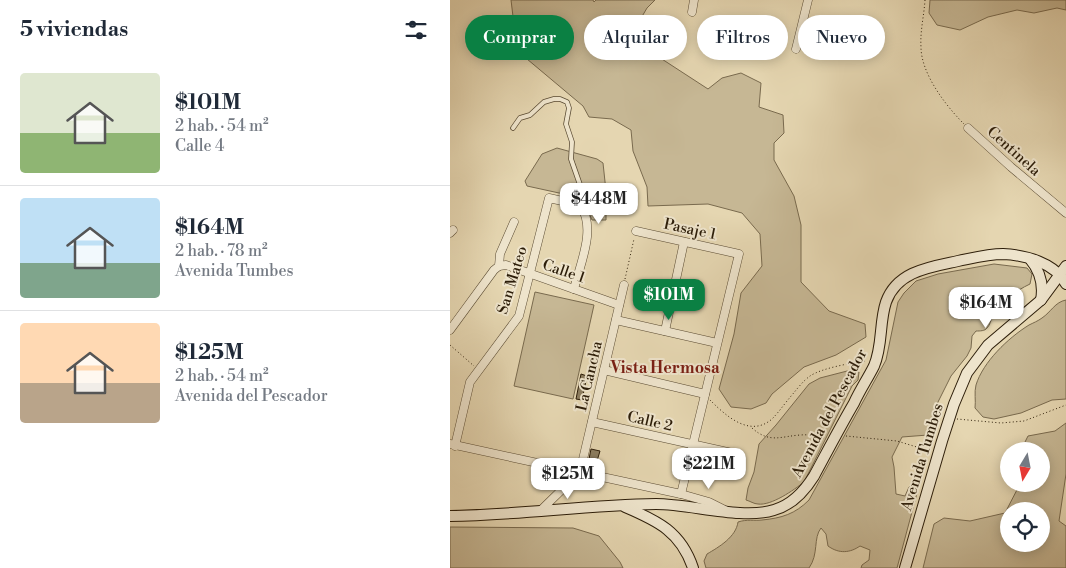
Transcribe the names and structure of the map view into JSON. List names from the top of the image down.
{
  "streets": {
    "main road": ["Avenida del Pescador", "Avenida Tumbes"],
    "street": [
      "Centinela",
      "Pasaje 1",
      "Calle 1",
      "San Mateo",
      "La Cancha",
      "Calle 2"
    ]
  },
  "crossings": [
    ["Calle 1", "San Mateo"],
    ["Calle 1", "La Cancha"],
    ["La Cancha", "Calle 2"],
    ["Avenida del Pescador", "Avenida Tumbes"]
  ],
  "districts": ["Vista Hermosa"],
  "north": "bottom",
  "page": {
    "heading": "5 viviendas",
    "chip": [
      "Comprar",
      "Alquilar",
      "Filtros",
      "Nuevo"
    ],
    "list": [
      {
        "name": "$101M",
        "note": "2 hab. · 54 m² · Calle 4"
      },
      {
        "name": "$164M",
        "note": "2 hab. · 78 m² · Avenida Tumbes"
      },
      {
        "name": "$125M",
        "note": "2 hab. · 54 m² · Avenida del Pescador"
      }
    ],
    "price": [
      "$448M",
      "$101M",
      "$164M",
      "$221M",
      "$125M"
    ]
  }
}
